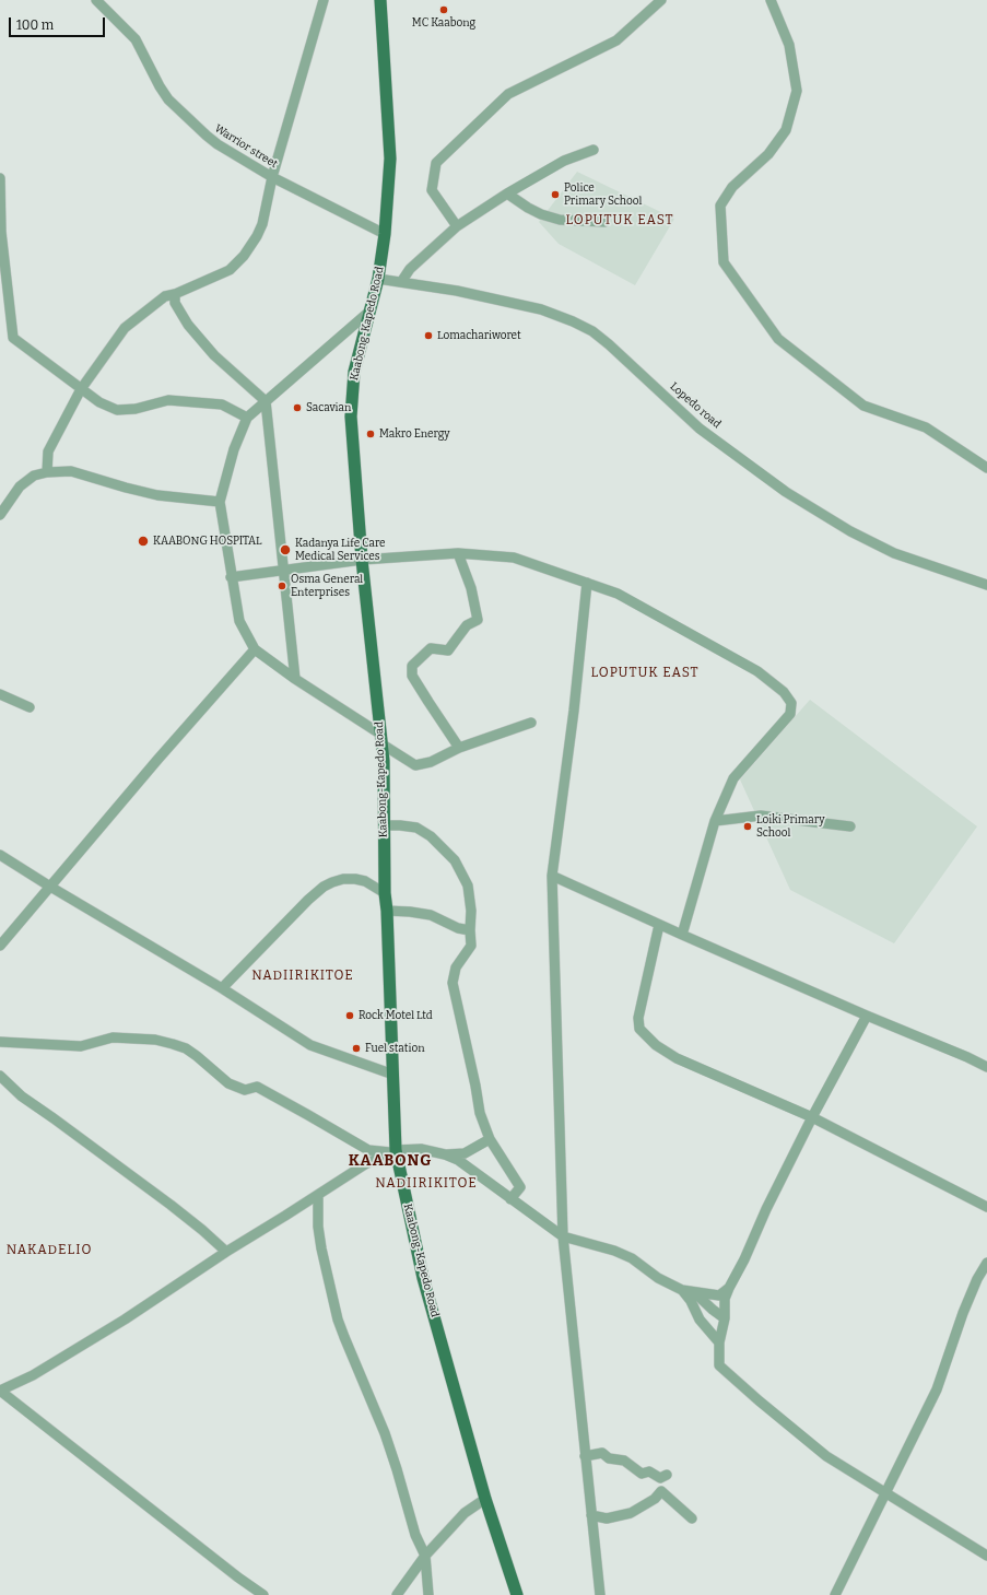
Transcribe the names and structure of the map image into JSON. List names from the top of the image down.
{
  "streets": {
    "main road": ["Kaabong-Kapedo Road"],
    "street": ["Warrior street", "Lopedo road"]
  },
  "crossings": [
    ["Warrior street", "Kaabong-Kapedo Road"],
    ["Kaabong-Kapedo Road", "Lopedo road"]
  ],
  "districts": [
    "LOPUTUK EAST",
    "LOPUTUK EAST",
    "NADIIRIKITOE",
    "KAABONG",
    "NADIIRIKITOE",
    "NAKADELIO"
  ],
  "places": [
    "MC Kaabong",
    "Police Primary School",
    "Lomachariworet",
    "Sacavian",
    "Makro Energy",
    "KAABONG HOSPITAL",
    "Kadanya Life Care Medical Services",
    "Osma General Enterprises",
    "Loiki Primary School",
    "Rock Motel Ltd",
    "Fuel station"
  ],
  "scale_bar": "100 m"
}
